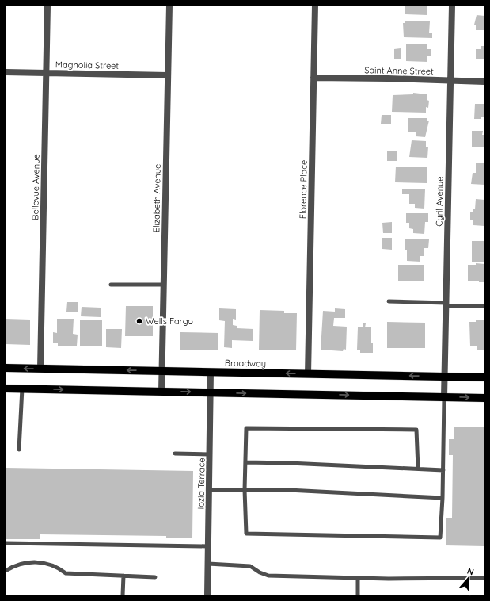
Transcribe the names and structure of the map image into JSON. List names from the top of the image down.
{
  "streets": {
    "main road": ["Broadway"],
    "street": [
      "Magnolia Street",
      "Saint Anne Street",
      "Bellevue Avenue",
      "Florence Place",
      "Elizabeth Avenue",
      "Cyril Avenue",
      "Iozia Terrace"
    ]
  },
  "crossings": [
    ["Magnolia Street", "Bellevue Avenue"],
    ["Magnolia Street", "Elizabeth Avenue"],
    ["Saint Anne Street", "Florence Place"],
    ["Saint Anne Street", "Cyril Avenue"],
    ["Bellevue Avenue", "Broadway"],
    ["Florence Place", "Broadway"],
    ["Elizabeth Avenue", "Broadway"],
    ["Cyril Avenue", "Broadway"],
    ["Broadway", "Iozia Terrace"]
  ],
  "places": ["Wells Fargo"],
  "north": "top"
}
